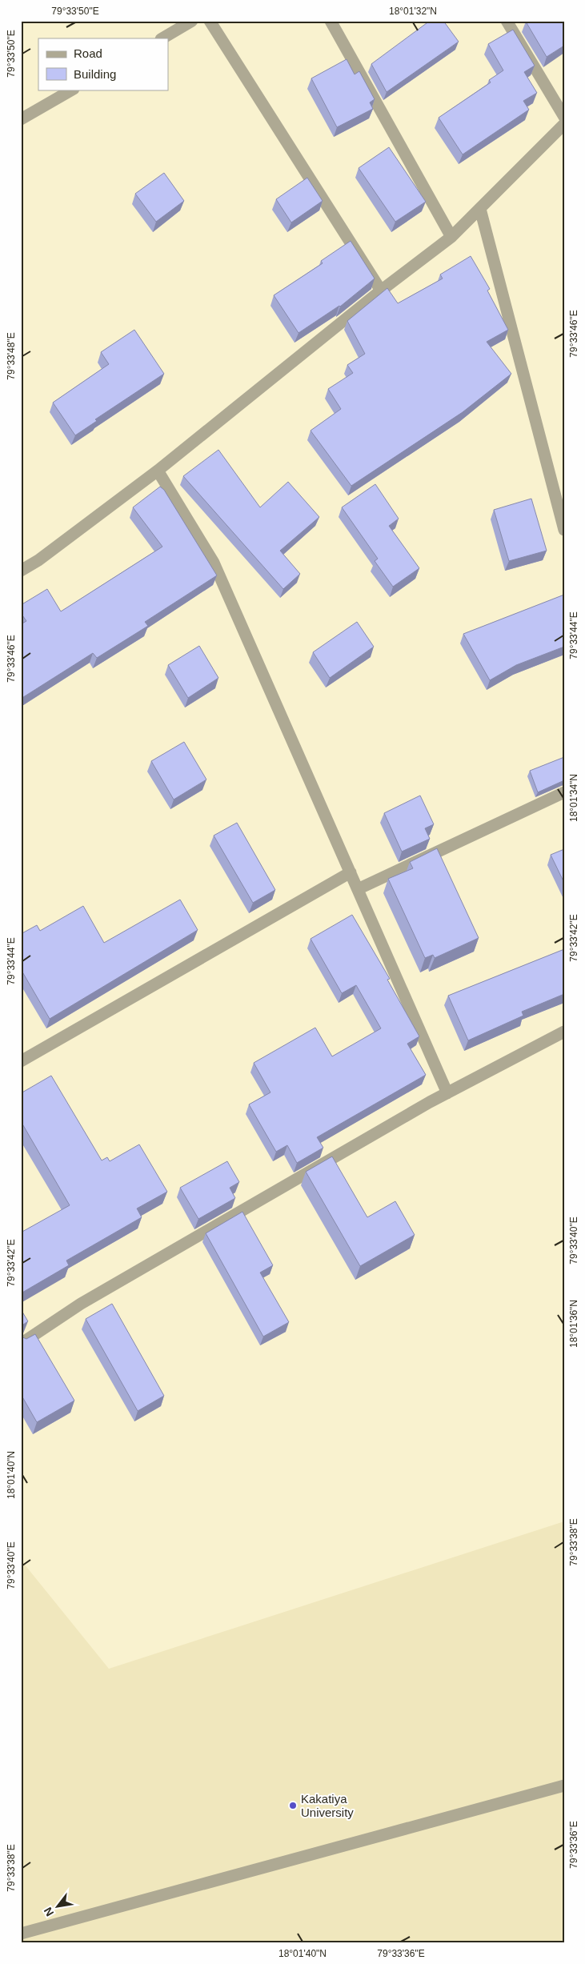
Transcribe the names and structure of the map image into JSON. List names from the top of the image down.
{
  "places": ["Kakatiya University"],
  "legend": ["Road", "Building"],
  "north": "bottom left",
  "coordinates": [
    "79°33'50\"E",
    "18°01'32\"N",
    "79°33'46\"E",
    "79°33'48\"E",
    "79°33'44\"E",
    "18°01'34\"N",
    "79°33'42\"E",
    "79°33'40\"E",
    "18°01'36\"N",
    "18°01'40\"N",
    "79°33'38\"E",
    "79°33'36\"E"
  ]
}
